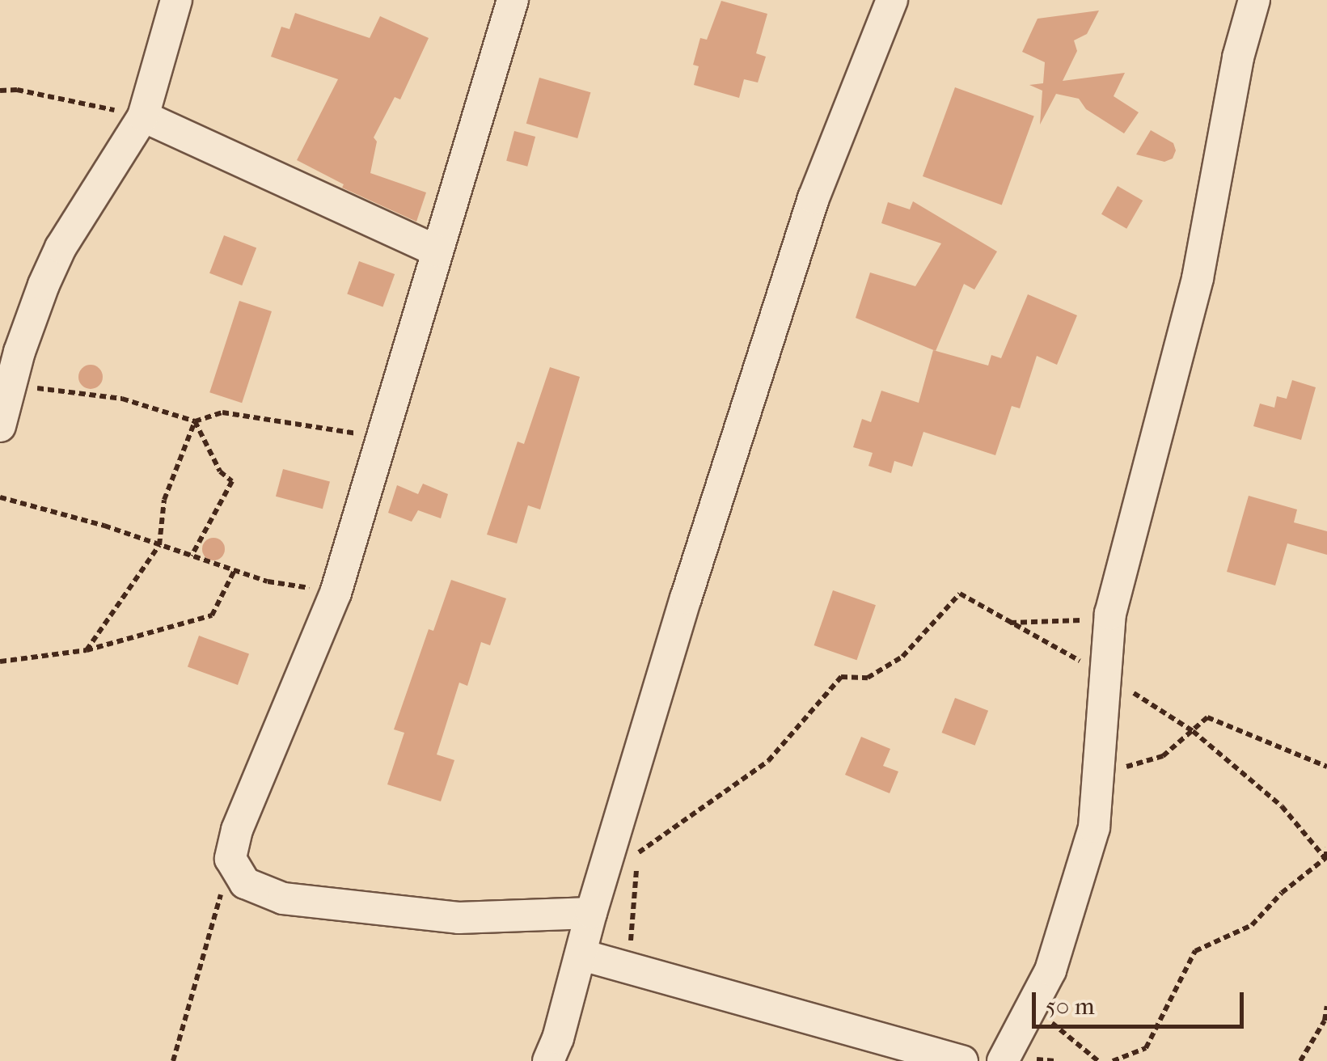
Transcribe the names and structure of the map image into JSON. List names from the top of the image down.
{
  "scale_bar": "50 m"
}
